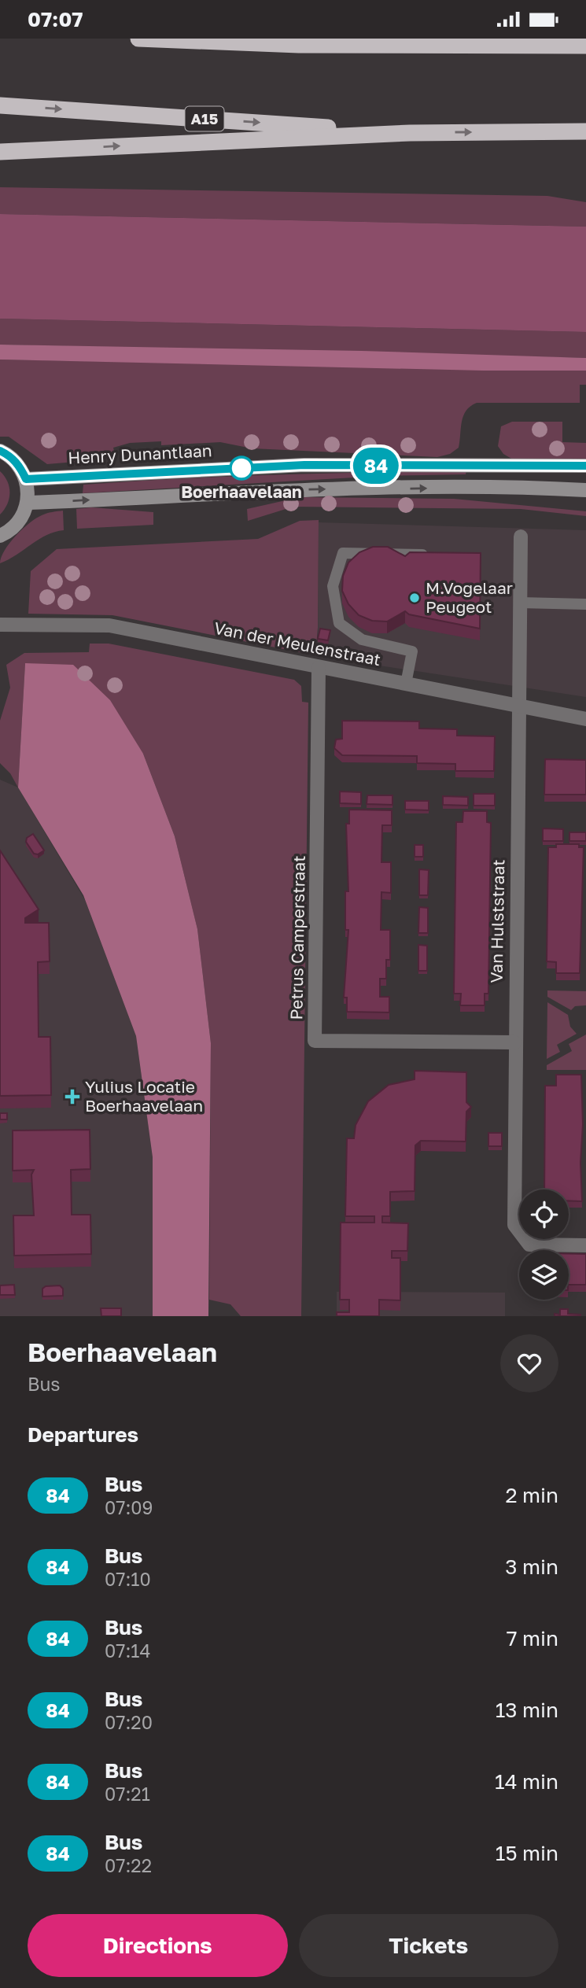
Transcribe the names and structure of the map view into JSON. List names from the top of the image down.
{
  "streets": {
    "highway": ["A15"],
    "main road": ["Henry Dunantlaan"],
    "street": ["Van der Meulenstraat", "Van Hulststraat", "Petrus Camperstraat"]
  },
  "crossings": [
    ["Van der Meulenstraat", "Van Hulststraat"],
    ["Van der Meulenstraat", "Petrus Camperstraat"],
    ["Van Hulststraat", "Petrus Camperstraat"]
  ],
  "places": {
    "other": ["Boerhaavelaan", "M.Vogelaar Peugeot"],
    "health": ["Yulius Locatie Boerhaavelaan"]
  },
  "lines": ["bus line 84"],
  "page": {
    "status": "07:07",
    "on_map": "84",
    "heading": [
      ["Boerhaavelaan", "Bus"],
      "Departures"
    ],
    "list": [
      {
        "mark": "84",
        "name": "Bus",
        "note": "07:09",
        "value": "2 min"
      },
      {
        "mark": "84",
        "name": "Bus",
        "note": "07:10",
        "value": "3 min"
      },
      {
        "mark": "84",
        "name": "Bus",
        "note": "07:14",
        "value": "7 min"
      },
      {
        "mark": "84",
        "name": "Bus",
        "note": "07:20",
        "value": "13 min"
      },
      {
        "mark": "84",
        "name": "Bus",
        "note": "07:21",
        "value": "14 min"
      },
      {
        "mark": "84",
        "name": "Bus",
        "note": "07:22",
        "value": "15 min"
      }
    ],
    "buttons": ["Directions", "Tickets"]
  }
}
